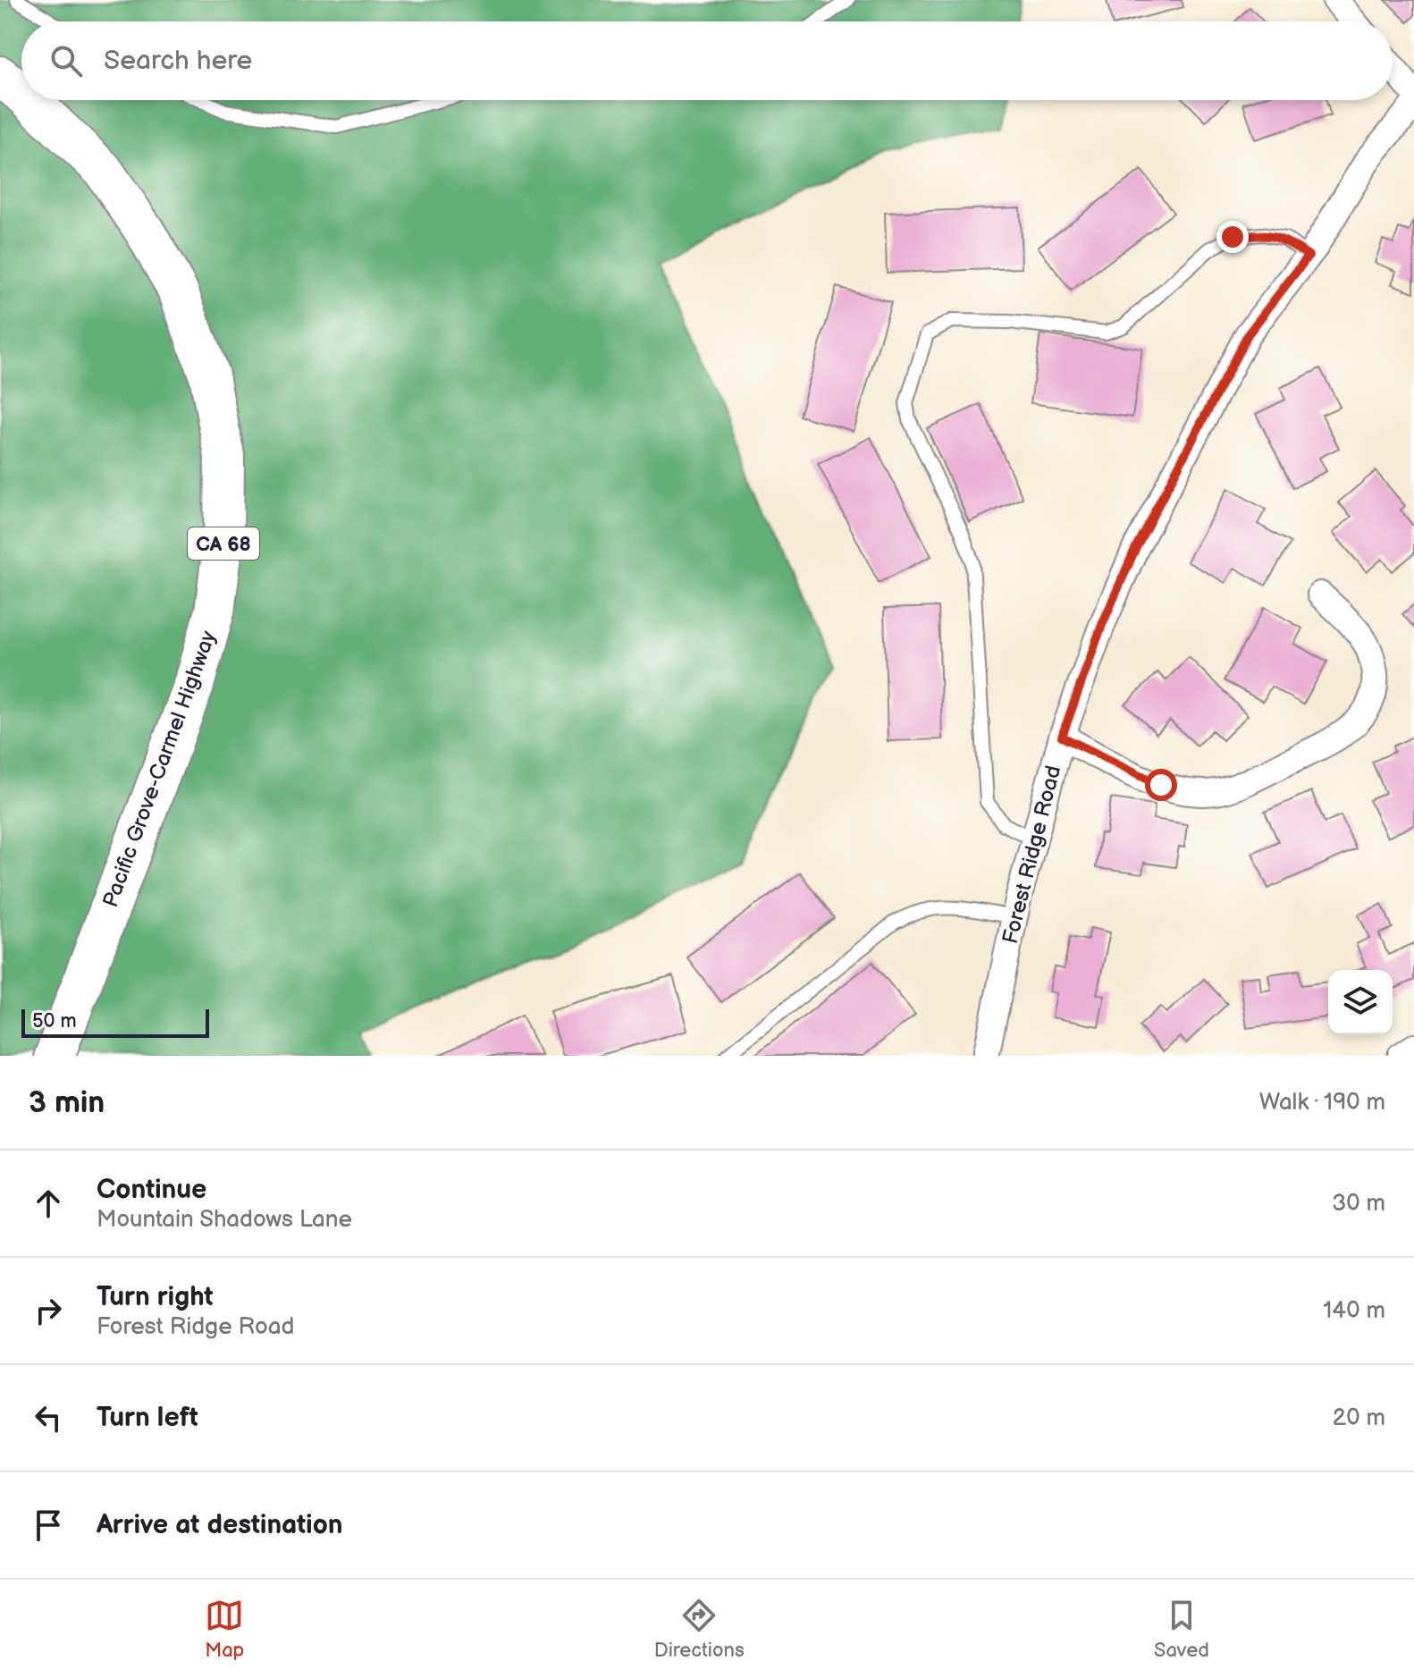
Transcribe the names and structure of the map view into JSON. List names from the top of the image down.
{
  "streets": {
    "main road": ["CA 68", "Pacific Grove-Carmel Highway"],
    "street": ["Forest Ridge Road"]
  },
  "scale_bar": "50 m",
  "page": {
    "search": "Search here",
    "scale": "50 m",
    "heading": ["3 min", "Walk · 190 m"],
    "list": [
      ["Continue", "Mountain Shadows Lane", "30 m"],
      ["Turn right", "Forest Ridge Road", "140 m"],
      ["Turn left", "20 m"],
      "Arrive at destination"
    ],
    "nav": ["Map", "Directions", "Saved"]
  }
}
